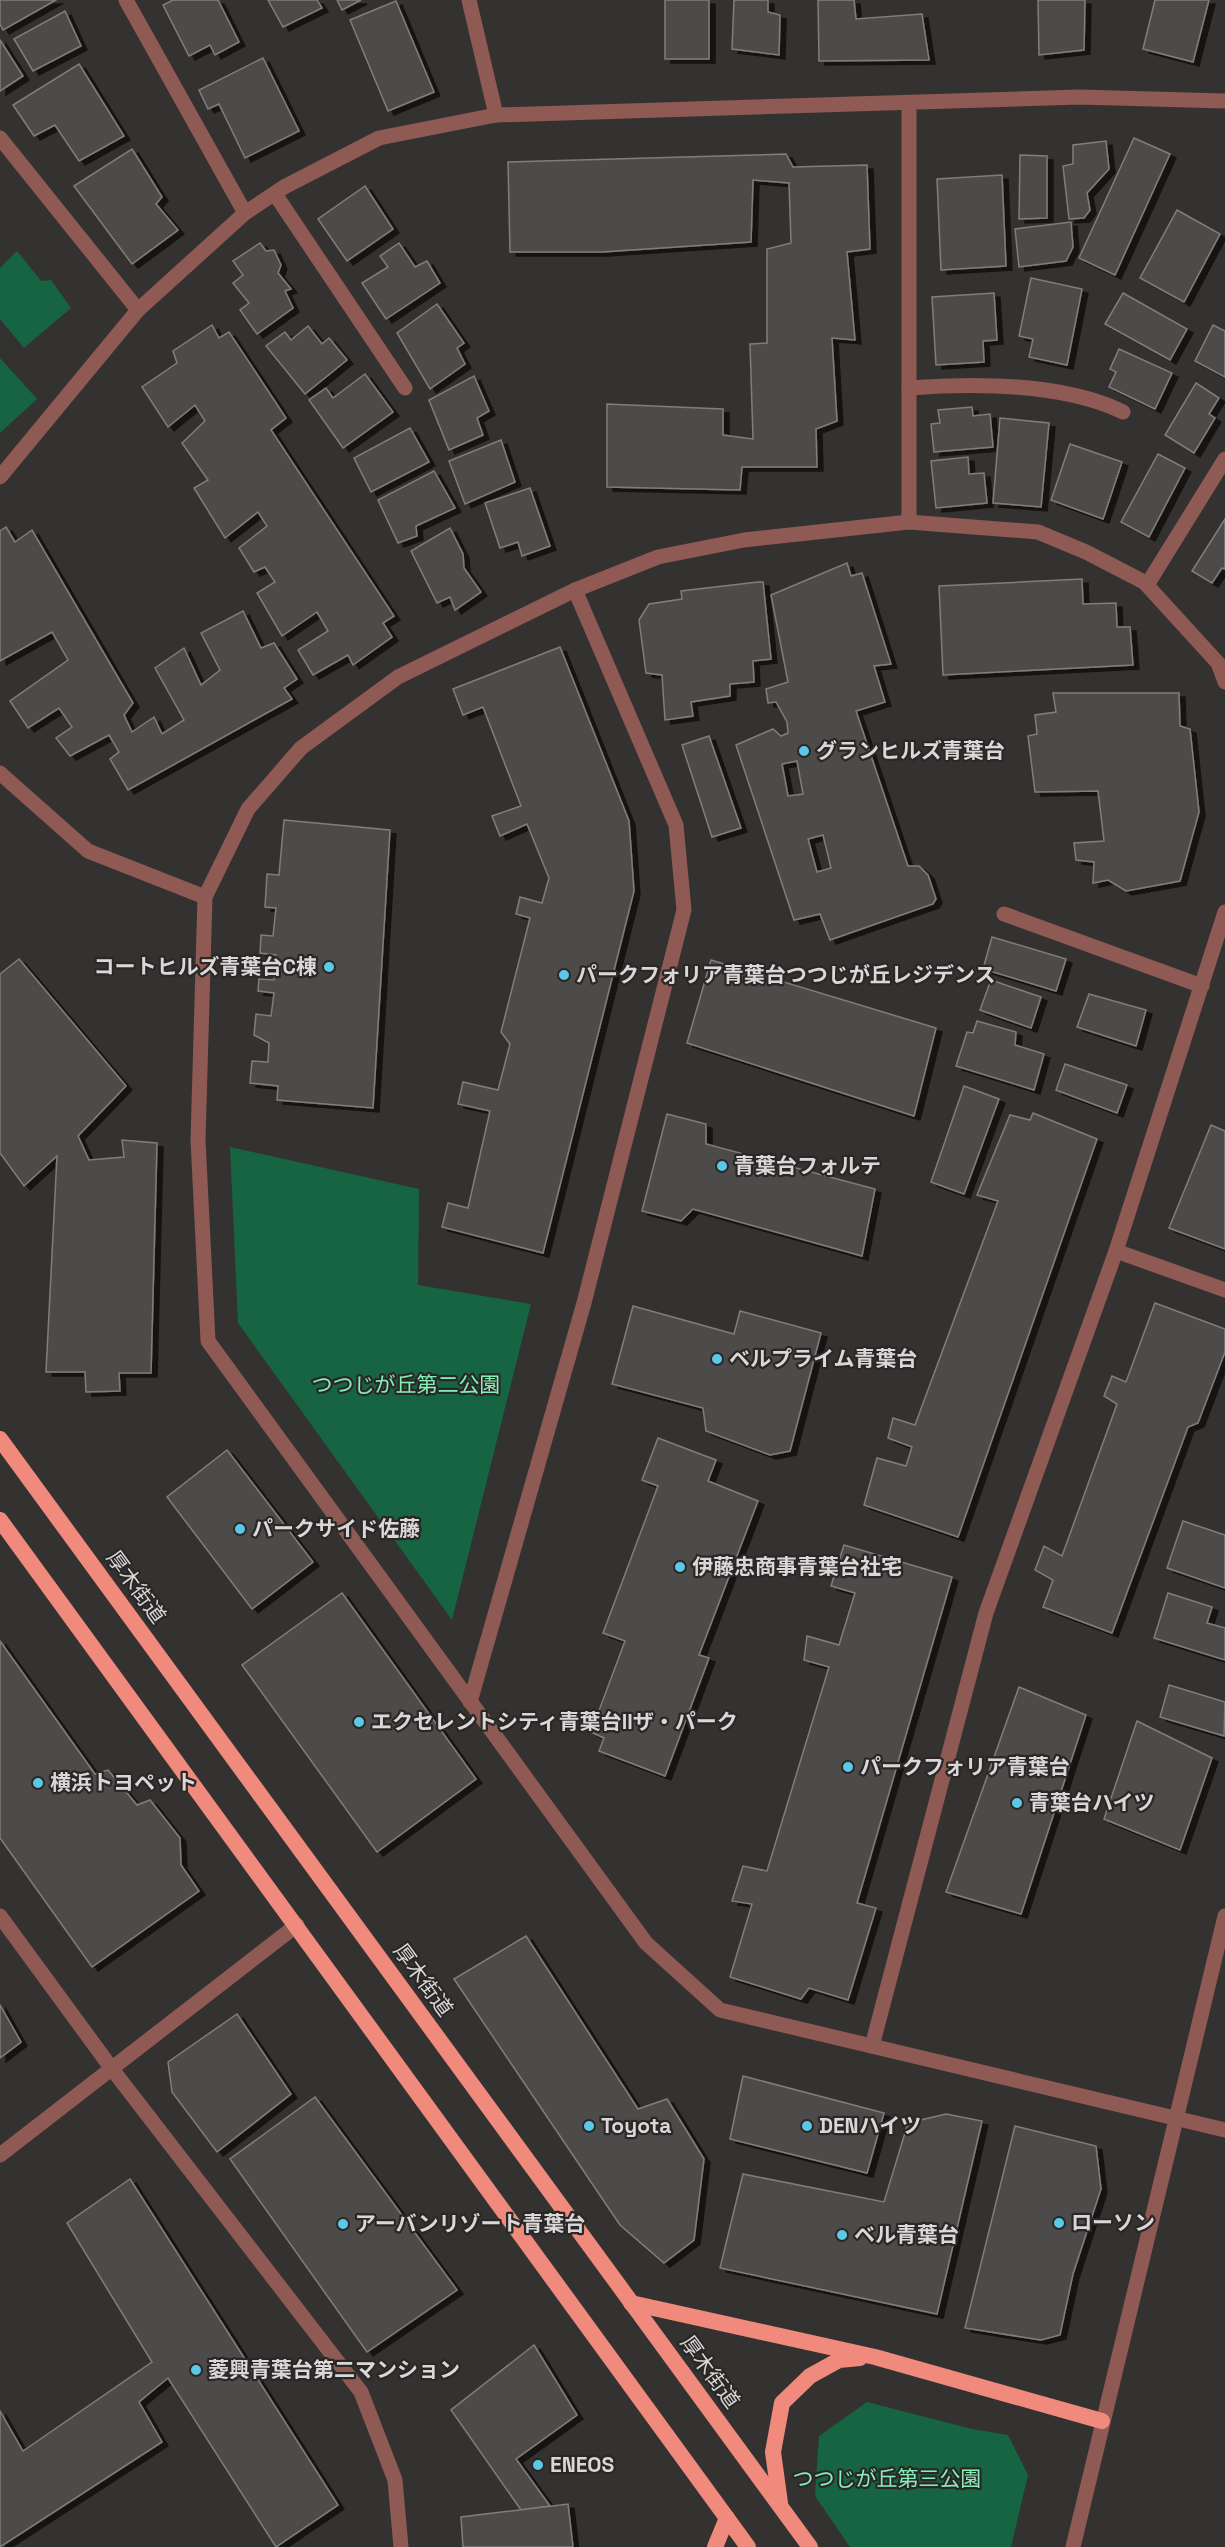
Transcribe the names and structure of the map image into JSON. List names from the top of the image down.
{
  "streets": {
    "highway": ["厚木街道"]
  },
  "parks": ["つつじが丘第二公園", "つつじが丘第三公園"],
  "places": [
    "グランヒルズ青葉台",
    "コートヒルズ青葉台C棟",
    "パークフォリア青葉台つつじが丘レジデンス",
    "青葉台フォルテ",
    "ベルプライム青葉台",
    "パークサイド佐藤",
    "伊藤忠商事青葉台社宅",
    "エクセレントシティ青葉台IIザ・パーク",
    "パークフォリア青葉台",
    "横浜トヨペット",
    "青葉台ハイツ",
    "Toyota",
    "DENハイツ",
    "ローソン",
    "アーバンリゾート青葉台",
    "ベル青葉台",
    "菱興青葉台第二マンション",
    "ENEOS"
  ]
}
